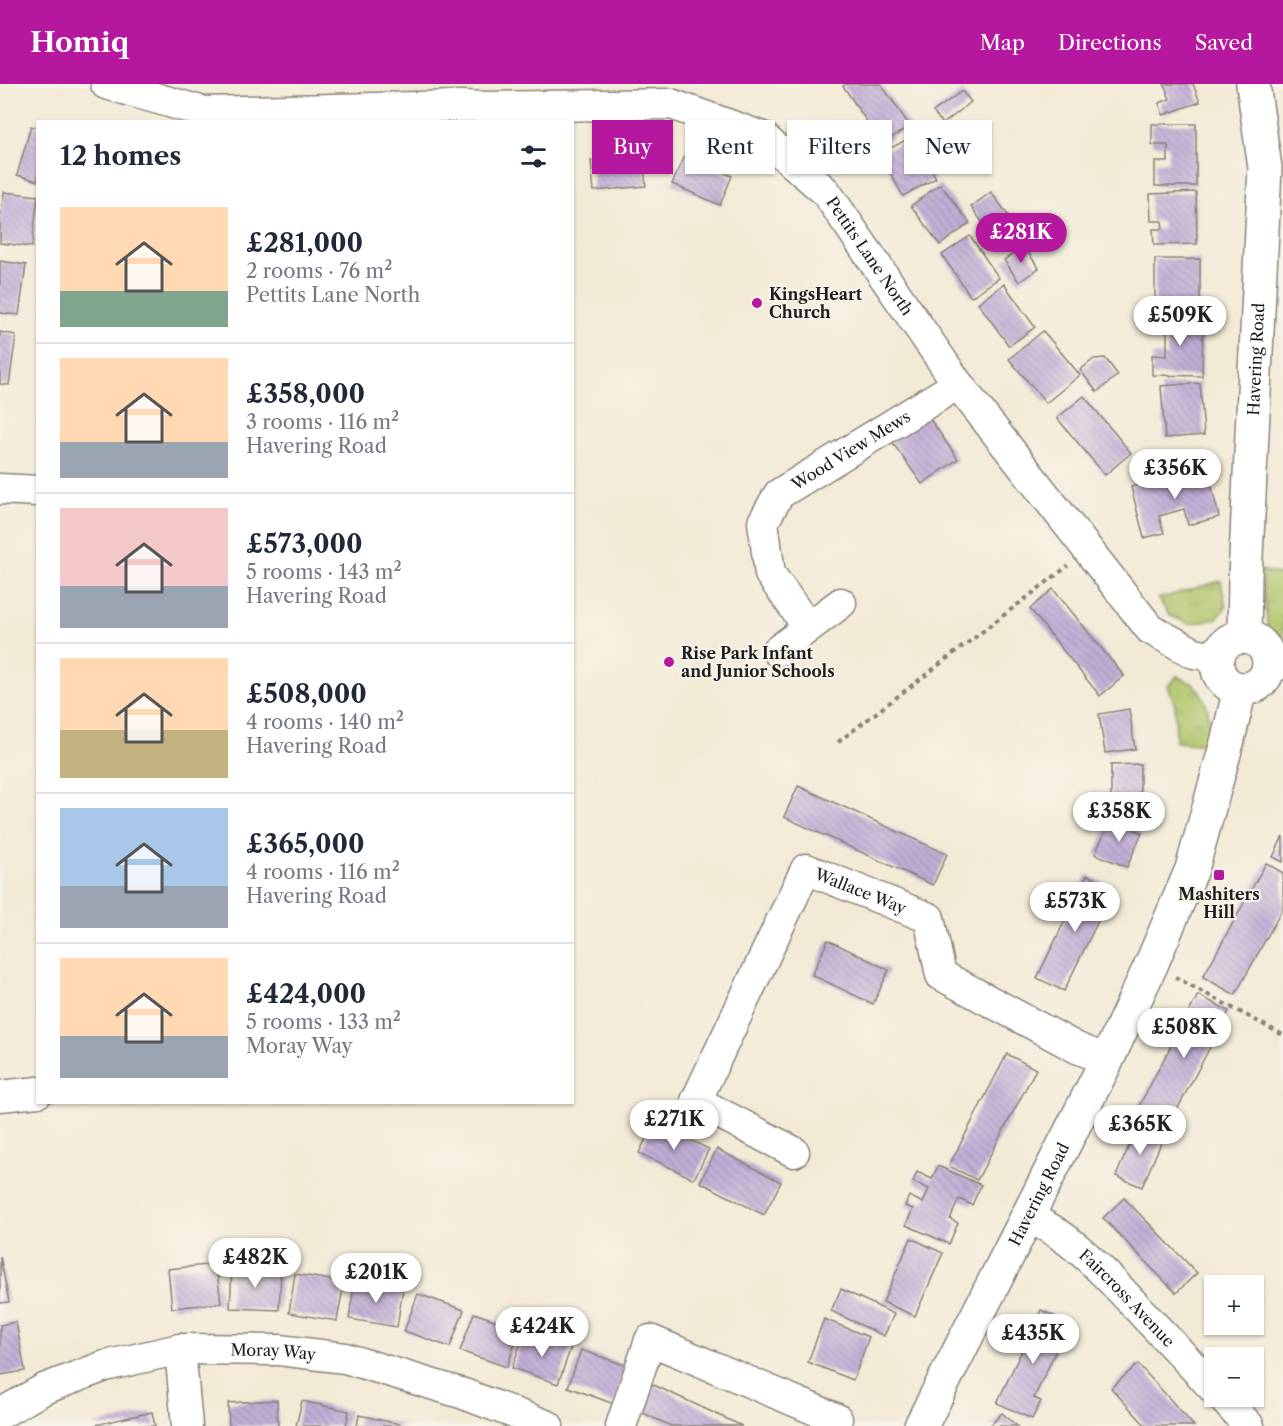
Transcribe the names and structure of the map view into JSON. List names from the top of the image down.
{
  "streets": {
    "main road": ["Havering Road"],
    "street": [
      "Pettits Lane North",
      "Wood View Mews",
      "Wallace Way",
      "Faircross Avenue",
      "Moray Way"
    ]
  },
  "crossings": [
    ["Pettits Lane North", "Havering Road"],
    ["Pettits Lane North", "Wood View Mews"],
    ["Havering Road", "Wallace Way"],
    ["Havering Road", "Faircross Avenue"]
  ],
  "places": {
    "other": ["KingsHeart Church", "Rise Park Infant and Junior Schools"],
    "transit": ["Mashiters Hill"]
  },
  "page": {
    "header": "Homiq",
    "nav": ["Map", "Directions", "Saved"],
    "chip": [
      "Buy",
      "Rent",
      "Filters",
      "New"
    ],
    "heading": "12 homes",
    "list": [
      {
        "name": "£281,000",
        "note": "2 rooms · 76 m² · Pettits Lane North"
      },
      {
        "name": "£358,000",
        "note": "3 rooms · 116 m² · Havering Road"
      },
      {
        "name": "£573,000",
        "note": "5 rooms · 143 m² · Havering Road"
      },
      {
        "name": "£508,000",
        "note": "4 rooms · 140 m² · Havering Road"
      },
      {
        "name": "£365,000",
        "note": "4 rooms · 116 m² · Havering Road"
      },
      {
        "name": "£424,000",
        "note": "5 rooms · 133 m² · Moray Way"
      }
    ],
    "price": [
      "£281K",
      "£509K",
      "£356K",
      "£358K",
      "£573K",
      "£508K",
      "£271K",
      "£365K",
      "£482K",
      "£201K",
      "£424K",
      "£435K"
    ],
    "map_buttons": ["+", "−"]
  }
}
